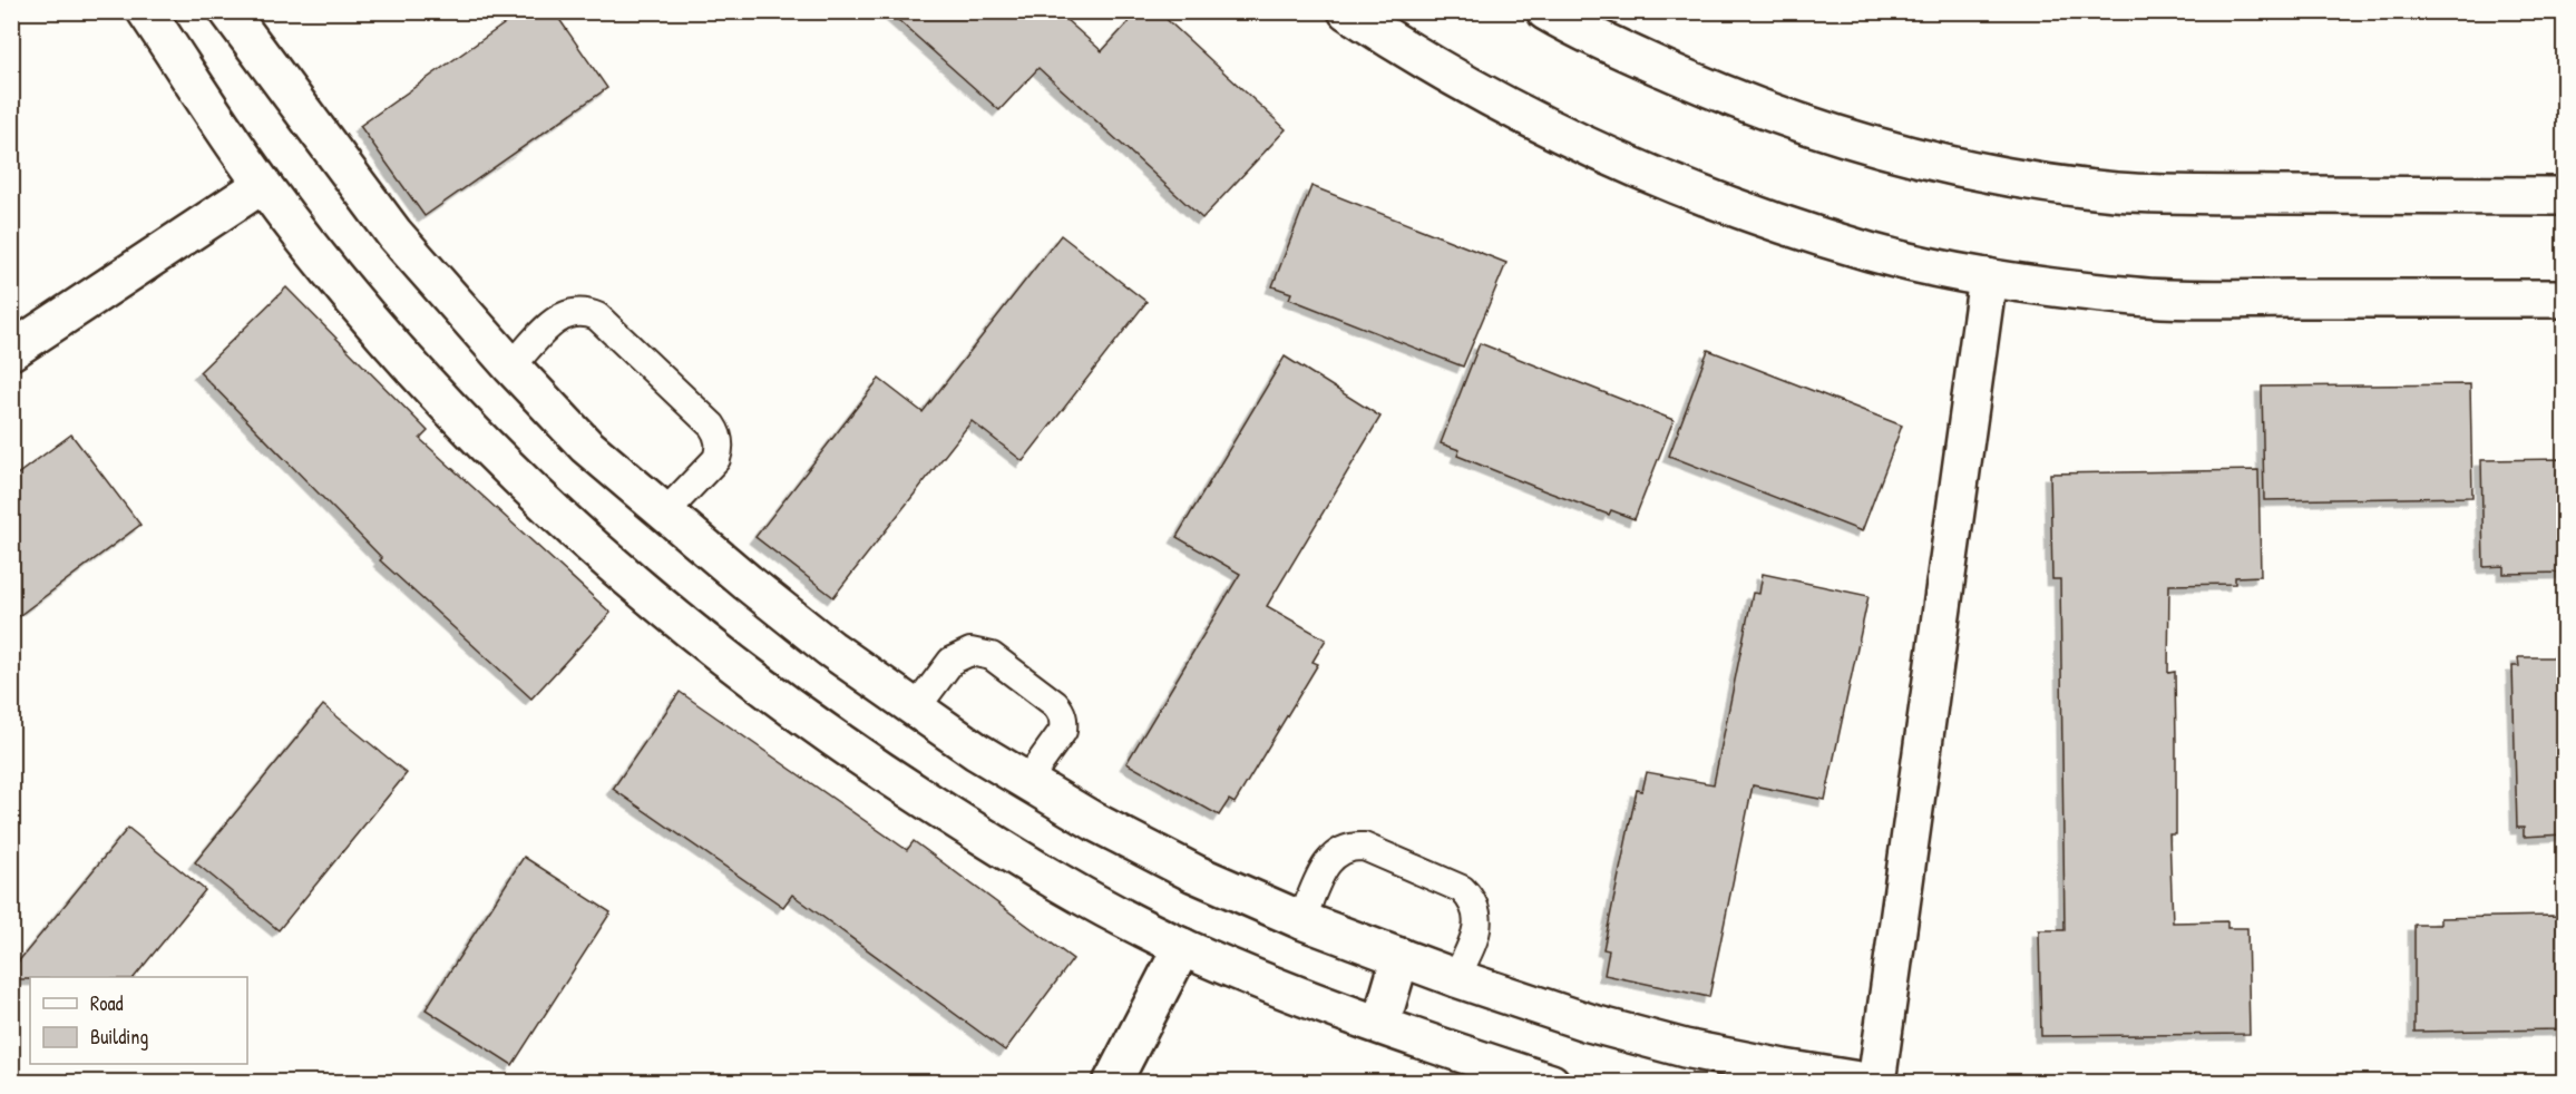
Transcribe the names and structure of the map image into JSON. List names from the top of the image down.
{
  "legend": ["Road", "Building"]
}
